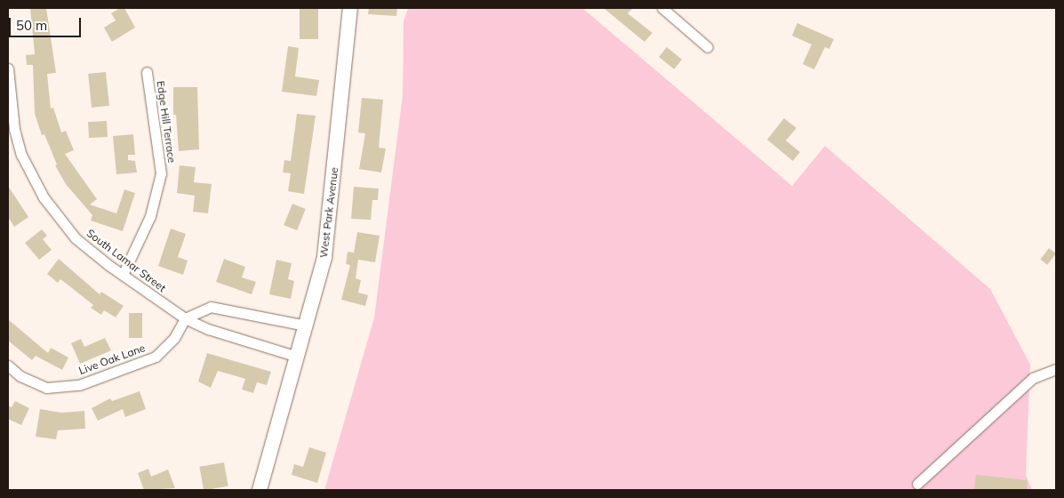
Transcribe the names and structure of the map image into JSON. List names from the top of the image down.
{
  "streets": {
    "street": [
      "Edge Hill Terrace",
      "West Park Avenue",
      "South Lamar Street",
      "Live Oak Lane"
    ]
  },
  "crossings": [
    ["Edge Hill Terrace", "South Lamar Street"],
    ["West Park Avenue", "South Lamar Street"],
    ["South Lamar Street", "Live Oak Lane"]
  ],
  "scale_bar": "50 m"
}
